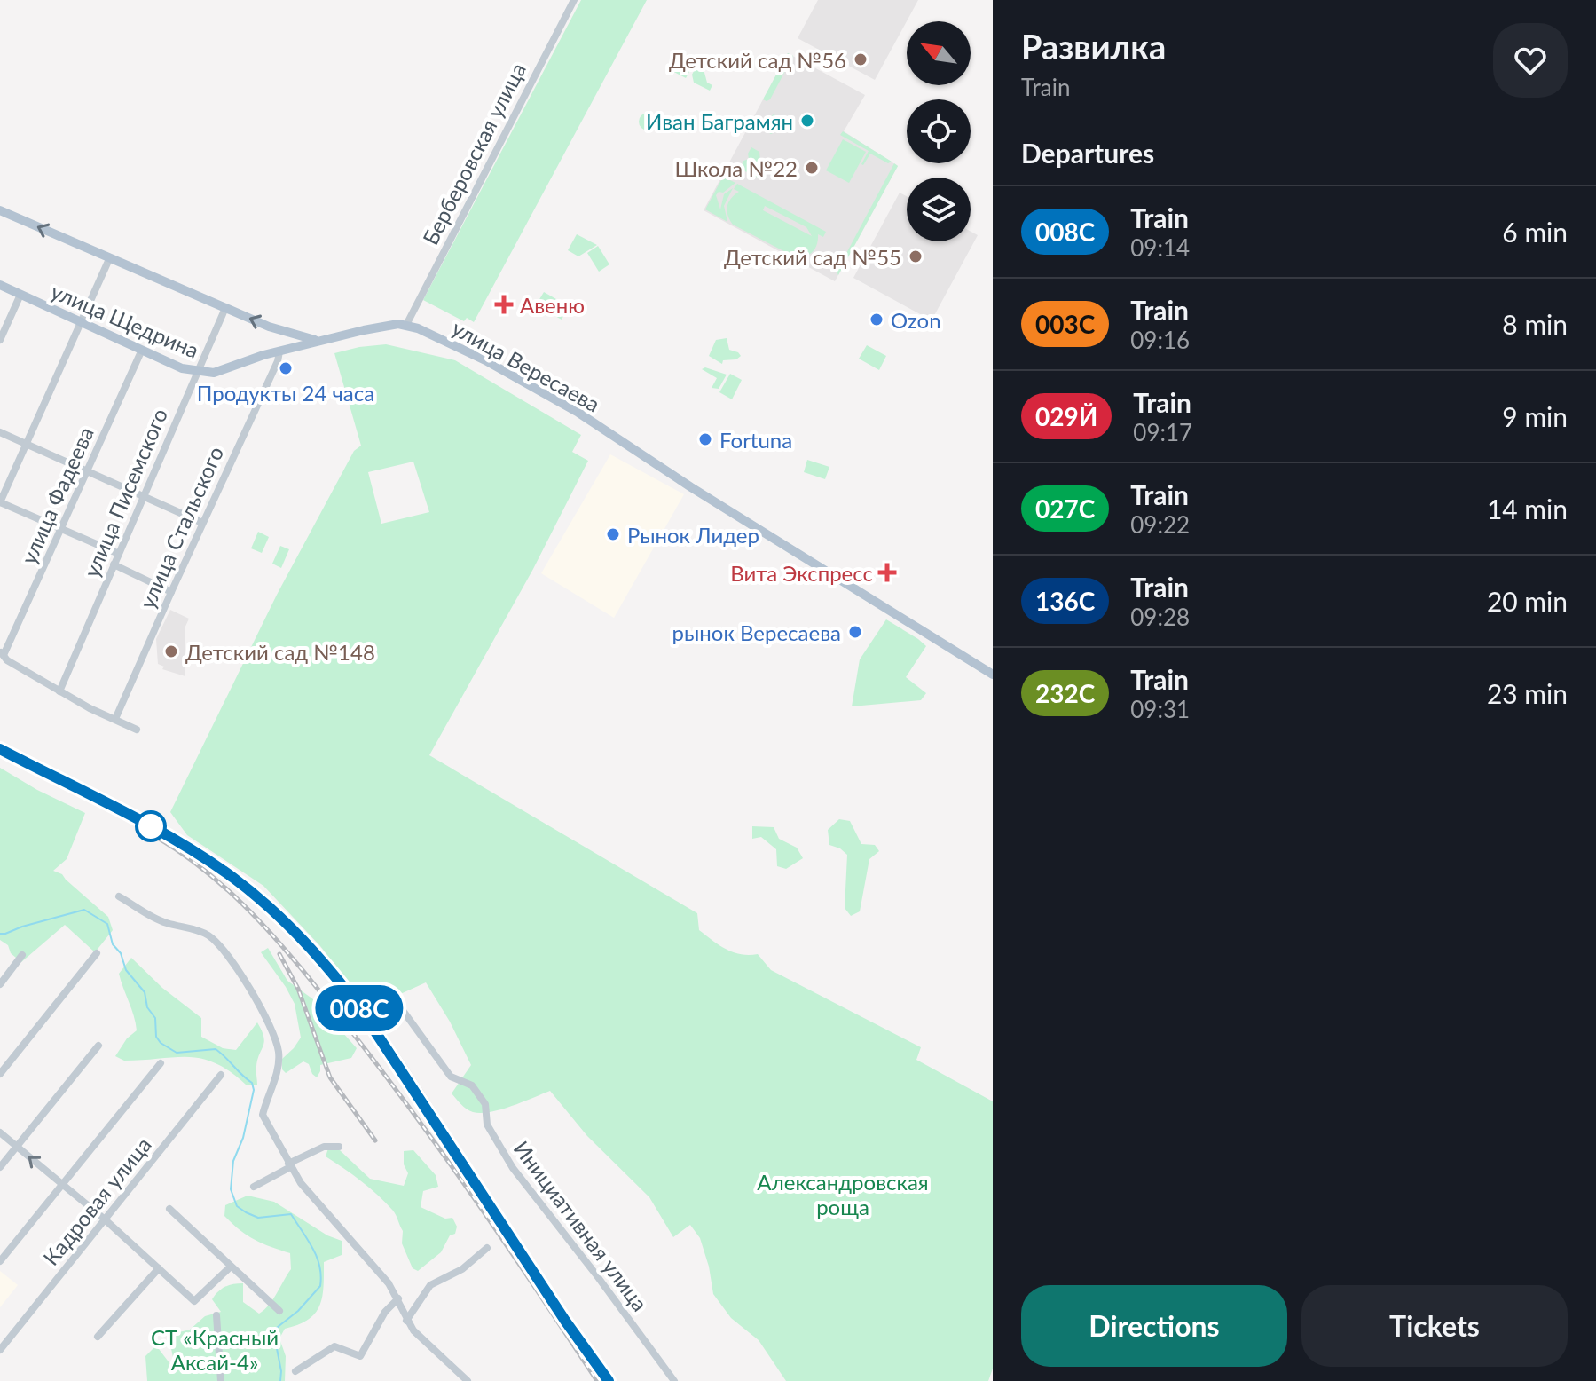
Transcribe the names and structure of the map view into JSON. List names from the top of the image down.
{
  "streets": {
    "main road": ["улица Щедрина", "улица Вересаева"],
    "street": [
      "Берберовская улица",
      "улица Писемского",
      "улица Фадеева",
      "улица Стальского",
      "Кадровая улица",
      "Инициативная улица"
    ]
  },
  "crossings": [
    ["Берберовская улица", "улица Вересаева"],
    ["улица Щедрина", "улица Вересаева"],
    ["улица Щедрина", "улица Писемского"],
    ["улица Щедрина", "улица Фадеева"],
    ["улица Щедрина", "улица Стальского"],
    ["улица Вересаева", "улица Писемского"]
  ],
  "parks": ["Александровская роща", "СТ «Красный Аксай-4»"],
  "places": {
    "other": [
      "Детский сад №56",
      "Иван Баграмян",
      "Школа №22",
      "Детский сад №55",
      "Ozon",
      "Продукты 24 часа",
      "Fortuna",
      "Рынок Лидер",
      "рынок Вересаева",
      "Детский сад №148"
    ],
    "health": ["Авеню", "Вита Экспресс"]
  },
  "north": "top left",
  "page": {
    "on_map": "008С",
    "heading": [
      ["Развилка", "Train"],
      "Departures"
    ],
    "list": [
      {
        "mark": "008С",
        "name": "Train",
        "note": "09:14",
        "value": "6 min"
      },
      {
        "mark": "003С",
        "name": "Train",
        "note": "09:16",
        "value": "8 min"
      },
      {
        "mark": "029Й",
        "name": "Train",
        "note": "09:17",
        "value": "9 min"
      },
      {
        "mark": "027С",
        "name": "Train",
        "note": "09:22",
        "value": "14 min"
      },
      {
        "mark": "136С",
        "name": "Train",
        "note": "09:28",
        "value": "20 min"
      },
      {
        "mark": "232C",
        "name": "Train",
        "note": "09:31",
        "value": "23 min"
      }
    ],
    "buttons": ["Directions", "Tickets"]
  }
}
